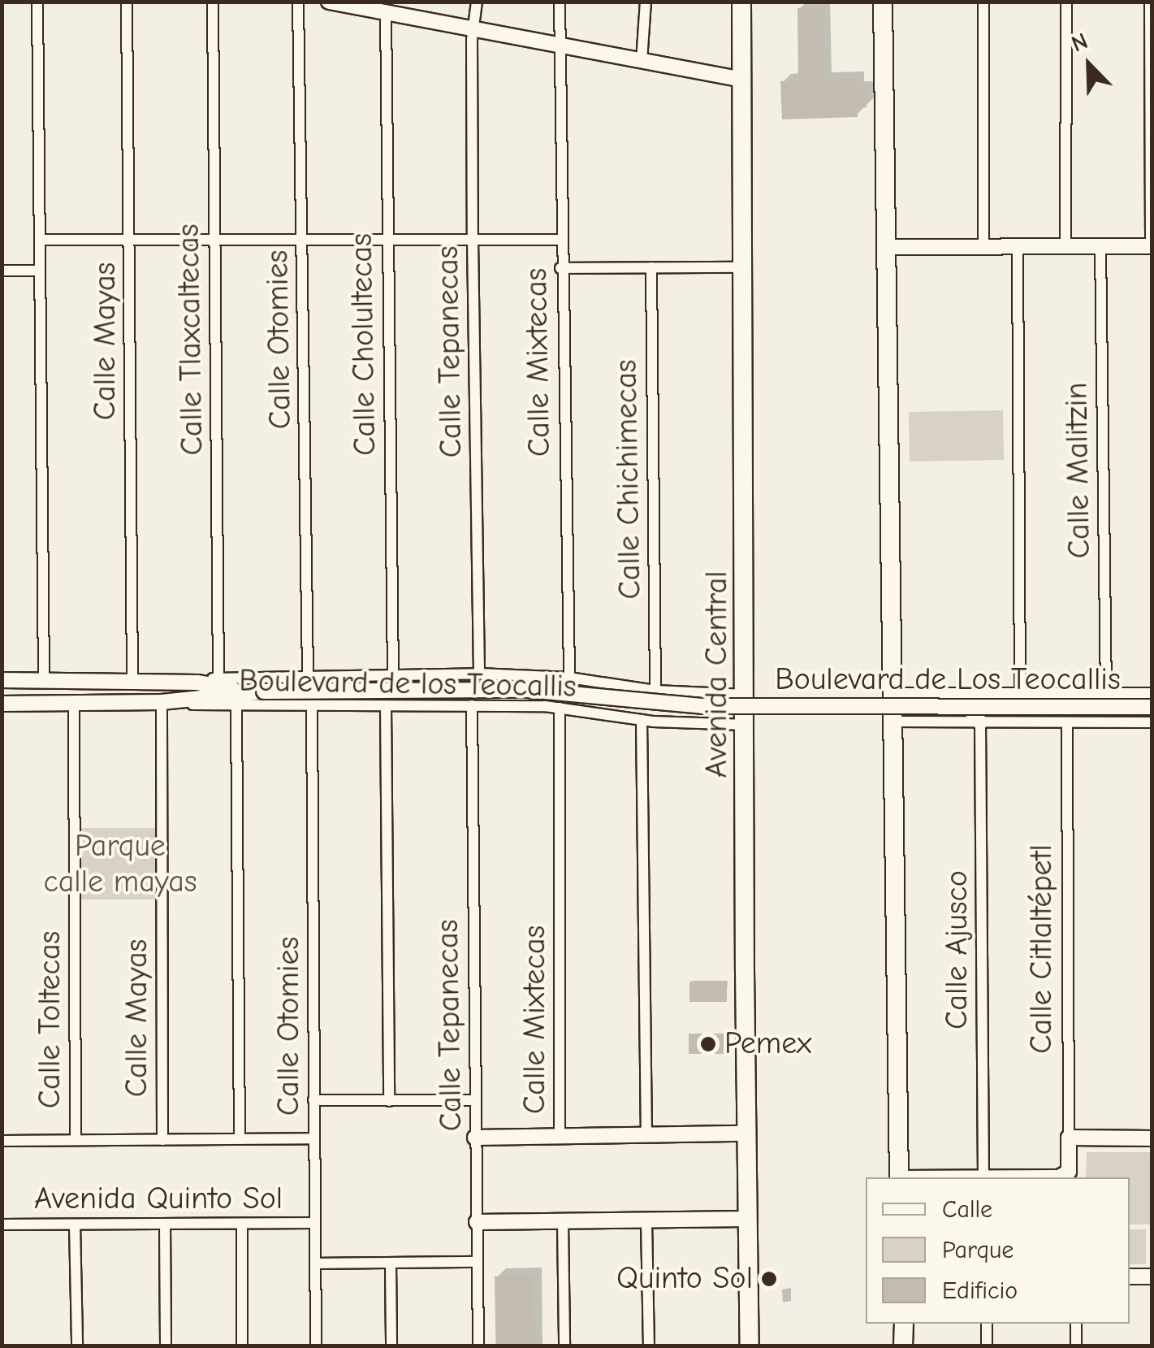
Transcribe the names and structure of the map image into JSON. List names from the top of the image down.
{
  "streets": {
    "highway": ["Avenida Central"],
    "street": [
      "Calle Tlaxcaltecas",
      "Calle Otomies",
      "Calle Mayas",
      "Calle Cholultecas",
      "Calle Tepanecas",
      "Calle Mixtecas",
      "Calle Malitzin",
      "Calle Chichimecas",
      "Boulevard de Los Teocallis",
      "Boulevard de los Teocallis",
      "Calle Citlaltépetl",
      "Calle Ajusco",
      "Calle Toltecas",
      "Avenida Quinto Sol"
    ]
  },
  "crossings": [
    ["Calle Tlaxcaltecas", "Boulevard de los Teocallis"],
    ["Calle Otomies", "Boulevard de los Teocallis"],
    ["Calle Otomies", "Avenida Quinto Sol"],
    ["Calle Mayas", "Boulevard de Los Teocallis"],
    ["Calle Mayas", "Boulevard de los Teocallis"],
    ["Calle Mayas", "Avenida Quinto Sol"],
    ["Calle Cholultecas", "Boulevard de los Teocallis"],
    ["Calle Tepanecas", "Boulevard de los Teocallis"],
    ["Calle Mixtecas", "Boulevard de los Teocallis"],
    ["Calle Malitzin", "Boulevard de Los Teocallis"],
    ["Calle Chichimecas", "Boulevard de los Teocallis"],
    ["Avenida Central", "Boulevard de los Teocallis"],
    ["Boulevard de Los Teocallis", "Boulevard de los Teocallis"],
    ["Boulevard de Los Teocallis", "Calle Citlaltépetl"],
    ["Boulevard de Los Teocallis", "Calle Ajusco"],
    ["Boulevard de Los Teocallis", "Calle Toltecas"],
    ["Calle Toltecas", "Avenida Quinto Sol"]
  ],
  "parks": ["Parque calle mayas"],
  "places": ["Pemex", "Quinto Sol"],
  "legend": ["Calle", "Parque", "Edificio"],
  "north": "top left"
}
